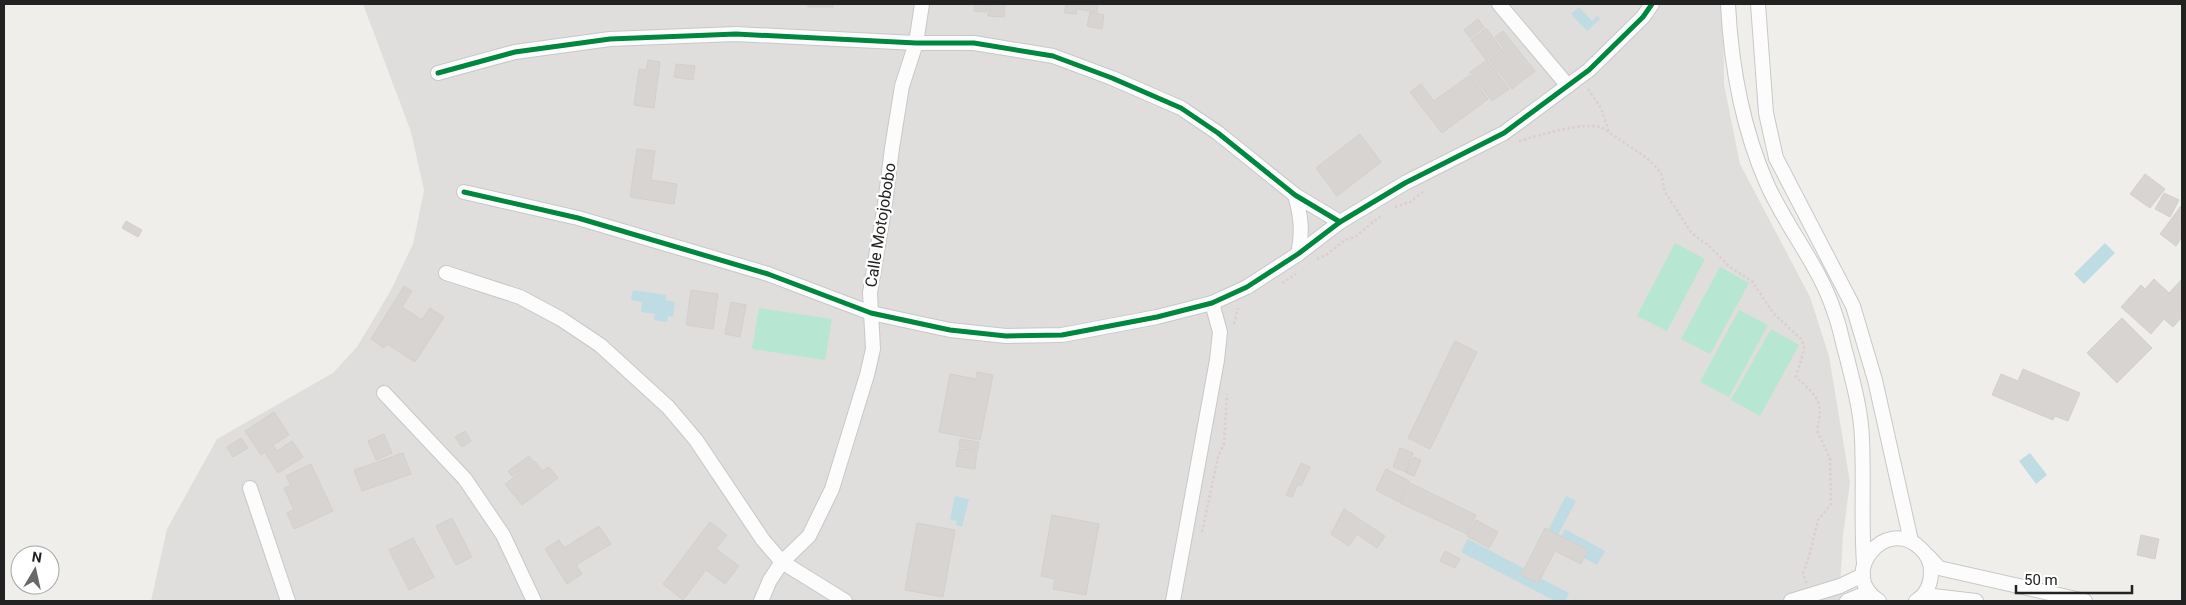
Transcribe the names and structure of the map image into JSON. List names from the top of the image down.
{
  "streets": {
    "street": ["Calle Motojobobo"]
  },
  "scale_bar": "50 m",
  "north": "top"
}
